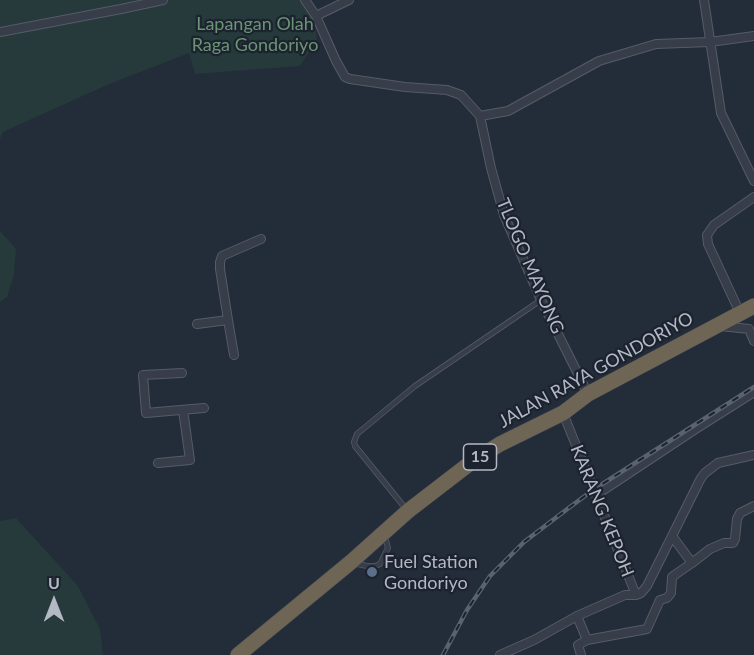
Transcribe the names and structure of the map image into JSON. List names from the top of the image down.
{
  "streets": {
    "highway": ["JALAN RAYA GONDORIYO", "15"],
    "street": ["TLOGO MAYONG", "KARANG KEPOH"]
  },
  "crossings": [
    ["TLOGO MAYONG", "JALAN RAYA GONDORIYO"],
    ["JALAN RAYA GONDORIYO", "KARANG KEPOH"]
  ],
  "parks": ["Lapangan Olah Raga Gondoriyo"],
  "places": ["Fuel Station Gondoriyo"],
  "north": "top"
}
